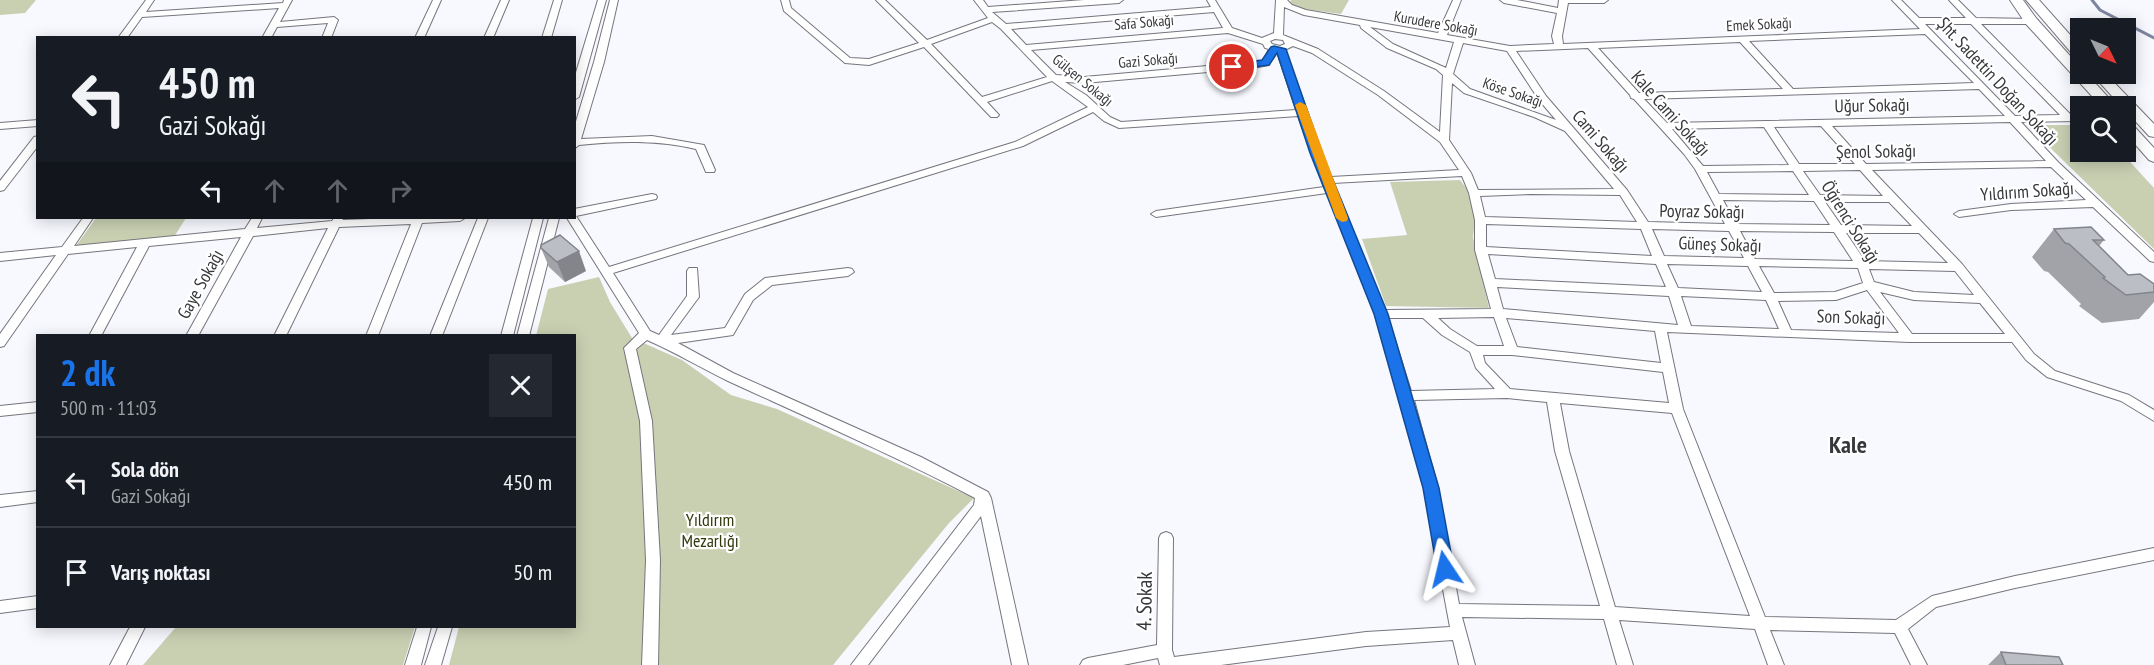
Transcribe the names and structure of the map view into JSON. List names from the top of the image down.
{
  "streets": {
    "street": [
      "Safa Sokağı",
      "Kurudere Sokağı",
      "Emek Sokağı",
      "Gazi Sokağı",
      "Gülşen Sokağı",
      "Şht. Sadettin Doğan Sokağı",
      "Köse Sokağı",
      "Uğur Sokağı",
      "Kale Cami Sokağı",
      "Cami Sokağı",
      "Şenol Sokağı",
      "Yıldırım Sokağı",
      "Poyraz Sokağı",
      "Öğrenci Sokağı",
      "Güneş Sokağı",
      "Gaye Sokağı",
      "Son Sokağı",
      "4. Sokak"
    ]
  },
  "crossings": [
    ["Safa Sokağı", "Gazi Sokağı"],
    ["Safa Sokağı", "Gülşen Sokağı"],
    ["Kurudere Sokağı", "Emek Sokağı"],
    ["Kurudere Sokağı", "Köse Sokağı"],
    ["Kurudere Sokağı", "Kale Cami Sokağı"],
    ["Kurudere Sokağı", "Cami Sokağı"],
    ["Emek Sokağı", "Şht. Sadettin Doğan Sokağı"],
    ["Emek Sokağı", "Kale Cami Sokağı"],
    ["Gazi Sokağı", "Gülşen Sokağı"],
    ["Şht. Sadettin Doğan Sokağı", "Uğur Sokağı"],
    ["Şht. Sadettin Doğan Sokağı", "Şenol Sokağı"],
    ["Şht. Sadettin Doğan Sokağı", "Yıldırım Sokağı"],
    ["Köse Sokağı", "Cami Sokağı"],
    ["Uğur Sokağı", "Kale Cami Sokağı"],
    ["Uğur Sokağı", "Öğrenci Sokağı"],
    ["Kale Cami Sokağı", "Şenol Sokağı"],
    ["Kale Cami Sokağı", "Poyraz Sokağı"],
    ["Kale Cami Sokağı", "Güneş Sokağı"],
    ["Kale Cami Sokağı", "Son Sokağı"],
    ["Cami Sokağı", "Poyraz Sokağı"],
    ["Cami Sokağı", "Güneş Sokağı"],
    ["Cami Sokağı", "Son Sokağı"],
    ["Şenol Sokağı", "Öğrenci Sokağı"],
    ["Poyraz Sokağı", "Öğrenci Sokağı"],
    ["Öğrenci Sokağı", "Güneş Sokağı"],
    ["Öğrenci Sokağı", "Son Sokağı"]
  ],
  "districts": ["Kale"],
  "parks": ["Yıldırım Mezarlığı"],
  "north": "bottom right",
  "page": {
    "turn": ["450 m", "Gazi Sokağı"],
    "heading": ["2 dk", "500 m · 11:03"],
    "list": [
      {
        "name": "Sola dön",
        "note": "Gazi Sokağı",
        "value": "450 m"
      },
      {
        "name": "Varış noktası",
        "value": "50 m"
      }
    ]
  }
}
